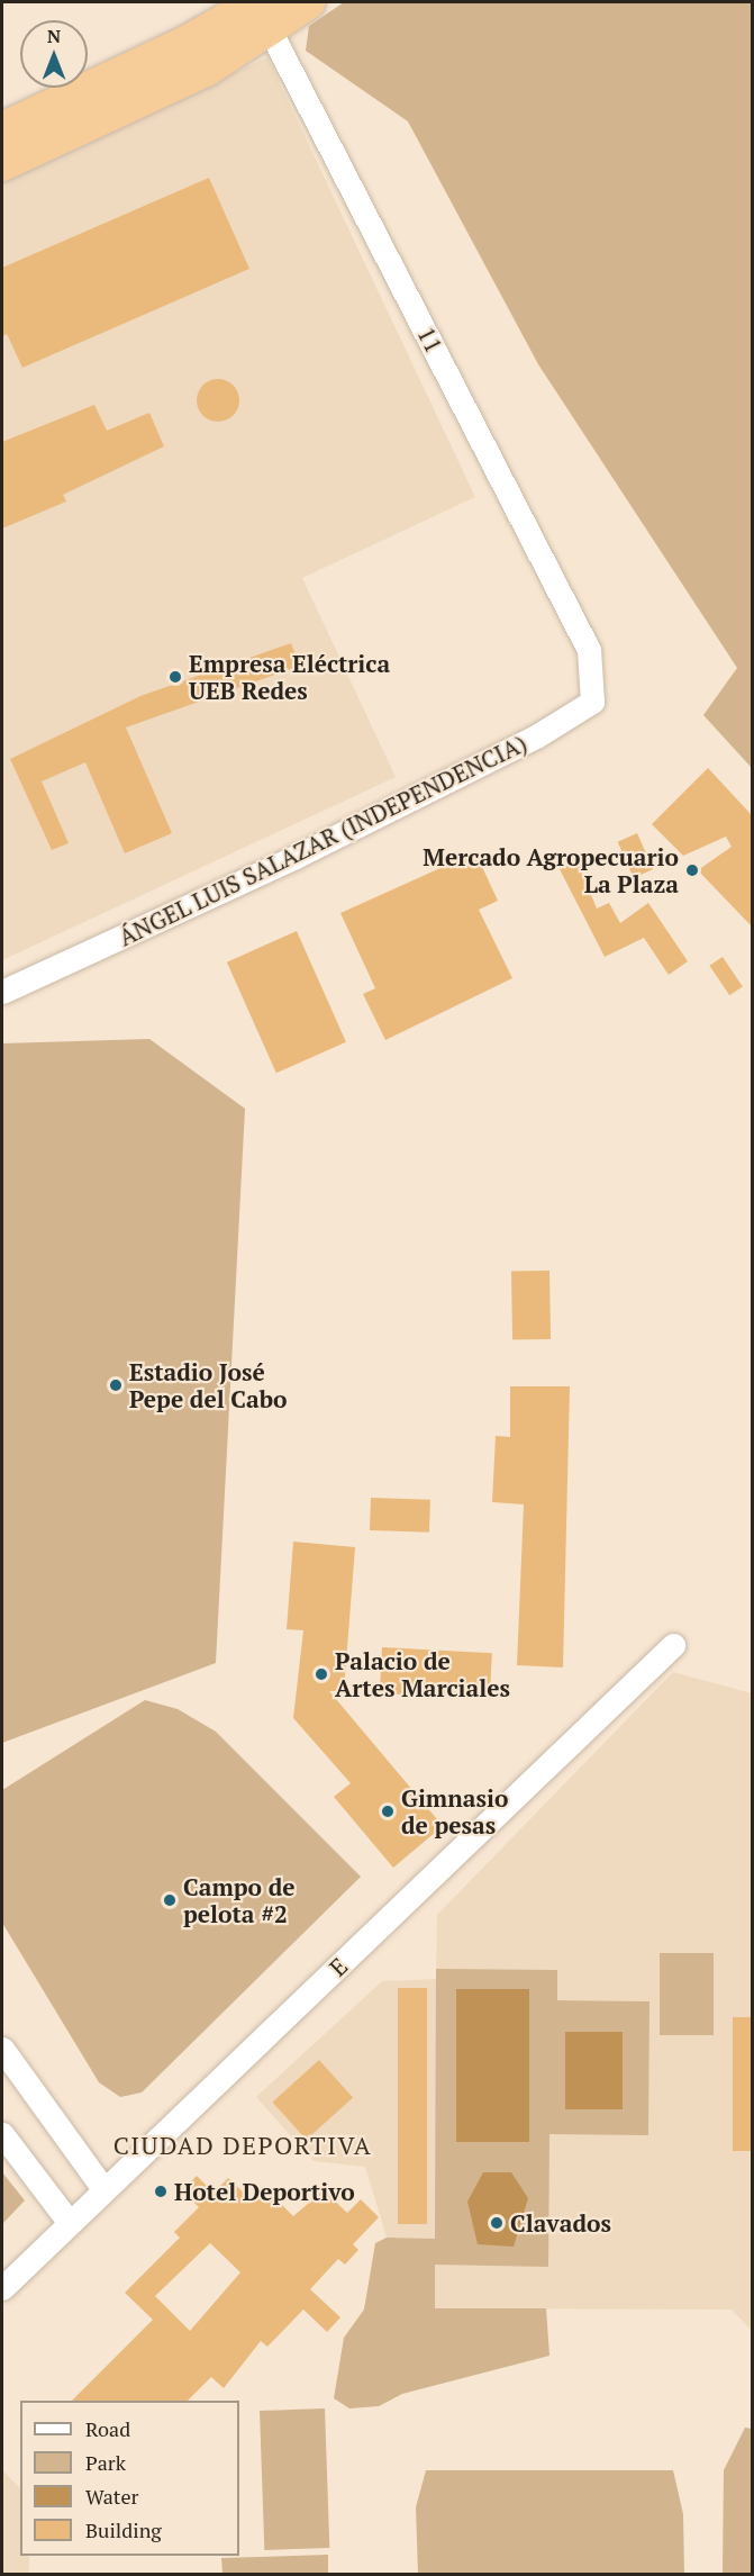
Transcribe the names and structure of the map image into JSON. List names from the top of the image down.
{
  "streets": {
    "street": ["11", "ÁNGEL LUIS SALAZAR (INDEPENDENCIA)", "E"]
  },
  "crossings": [
    ["11", "ÁNGEL LUIS SALAZAR (INDEPENDENCIA)"]
  ],
  "districts": ["CIUDAD DEPORTIVA"],
  "places": [
    "Empresa Eléctrica UEB Redes",
    "Mercado Agropecuario La Plaza",
    "Estadio José Pepe del Cabo",
    "Palacio de Artes Marciales",
    "Gimnasio de pesas",
    "Campo de pelota #2",
    "Hotel Deportivo",
    "Clavados"
  ],
  "legend": [
    "Road",
    "Park",
    "Water",
    "Building"
  ],
  "north": "top"
}
